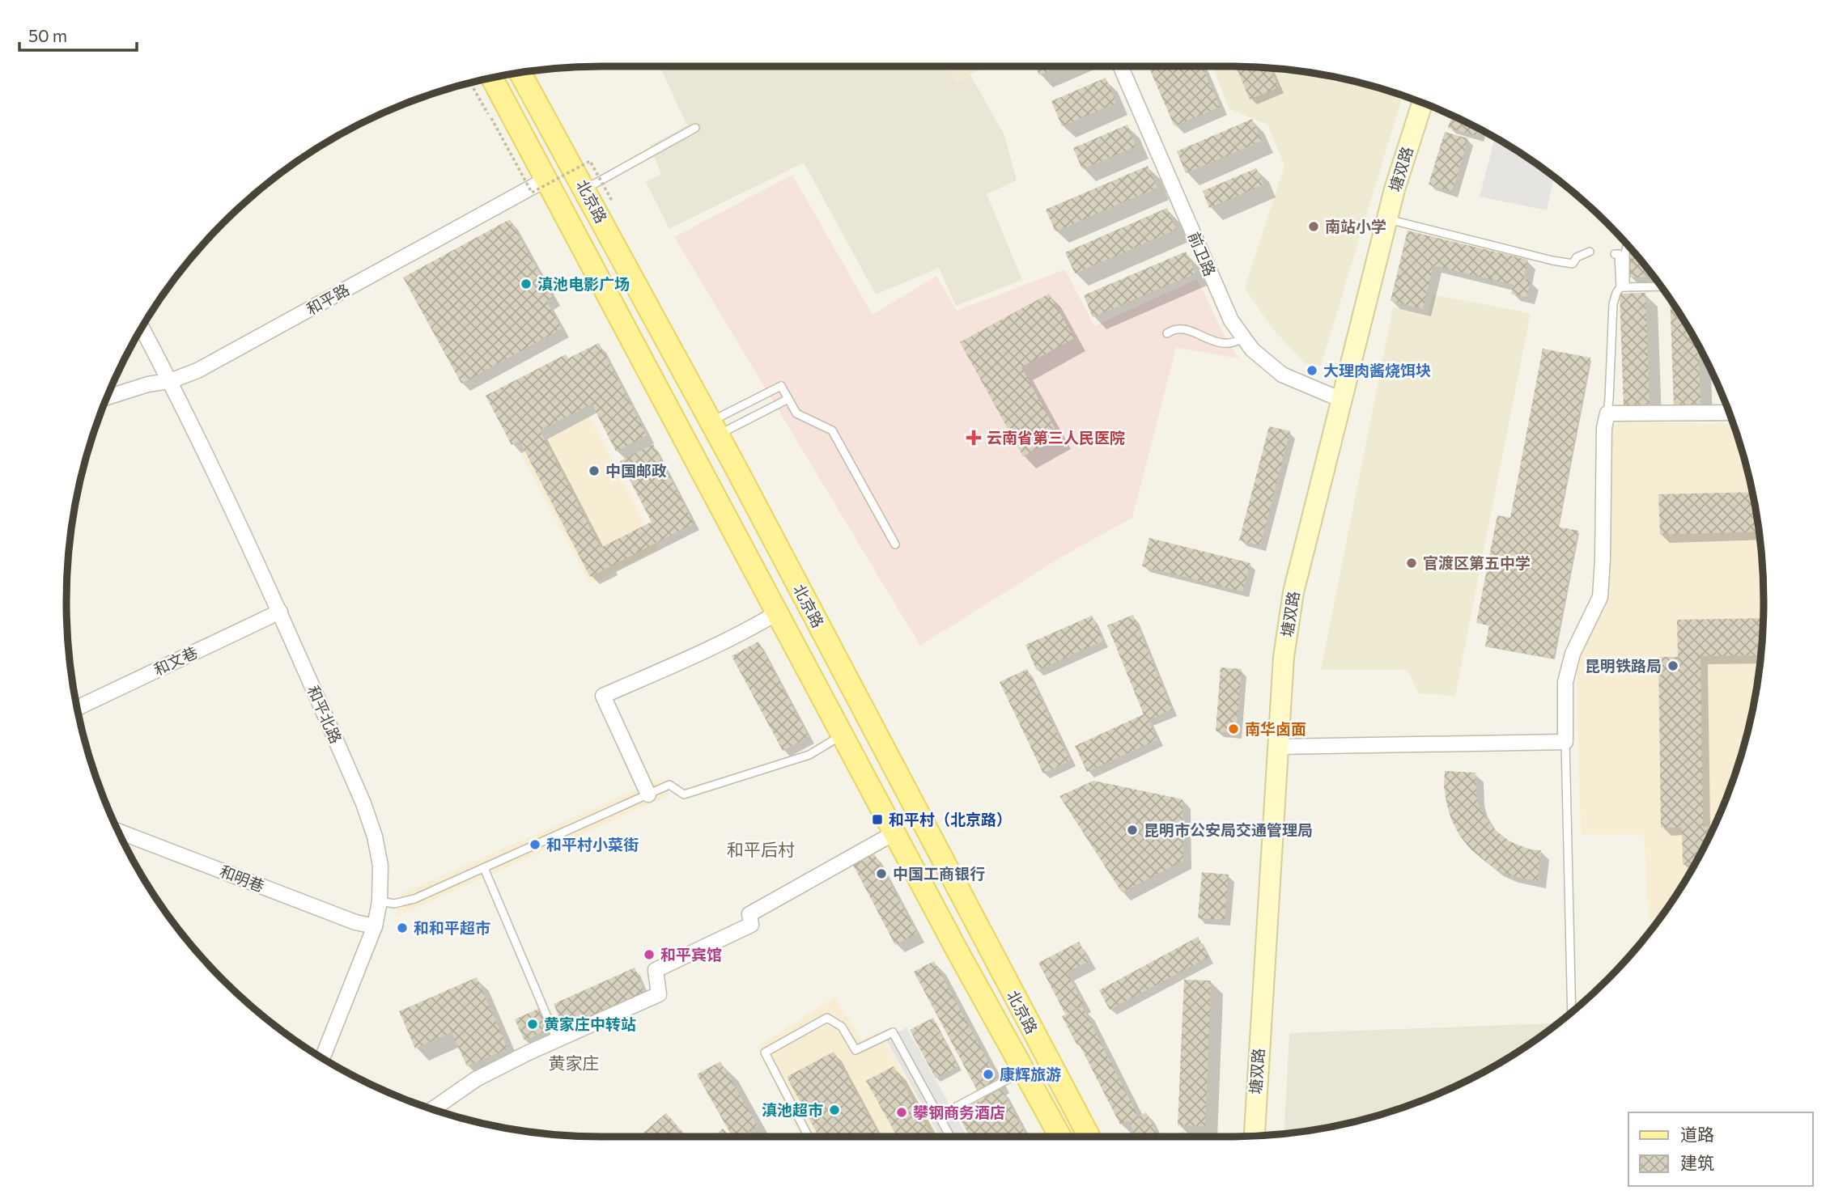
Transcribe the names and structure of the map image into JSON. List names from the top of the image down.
{
  "streets": {
    "main road": ["北京路"],
    "street": [
      "塘双路",
      "前卫路",
      "和平路",
      "和文巷",
      "和平北路",
      "和明巷"
    ]
  },
  "crossings": [
    ["塘双路", "前卫路"],
    ["北京路", "和平路"],
    ["和平路", "和平北路"],
    ["和文巷", "和平北路"],
    ["和平北路", "和明巷"]
  ],
  "districts": ["和平后村", "黄家庄"],
  "places": {
    "other": [
      "南站小学",
      "滇池电影广场",
      "大理肉酱烧饵块",
      "中国邮政",
      "官渡区第五中学",
      "昆明铁路局",
      "南华卤面",
      "昆明市公安局交通管理局",
      "和平村小菜街",
      "中国工商银行",
      "和和平超市",
      "和平宾馆",
      "黄家庄中转站",
      "康辉旅游",
      "滇池超市",
      "攀钢商务酒店"
    ],
    "health": ["云南省第三人民医院"],
    "transit": ["和平村（北京路）"]
  },
  "legend": ["道路", "建筑"],
  "scale_bar": "50 m"
}
